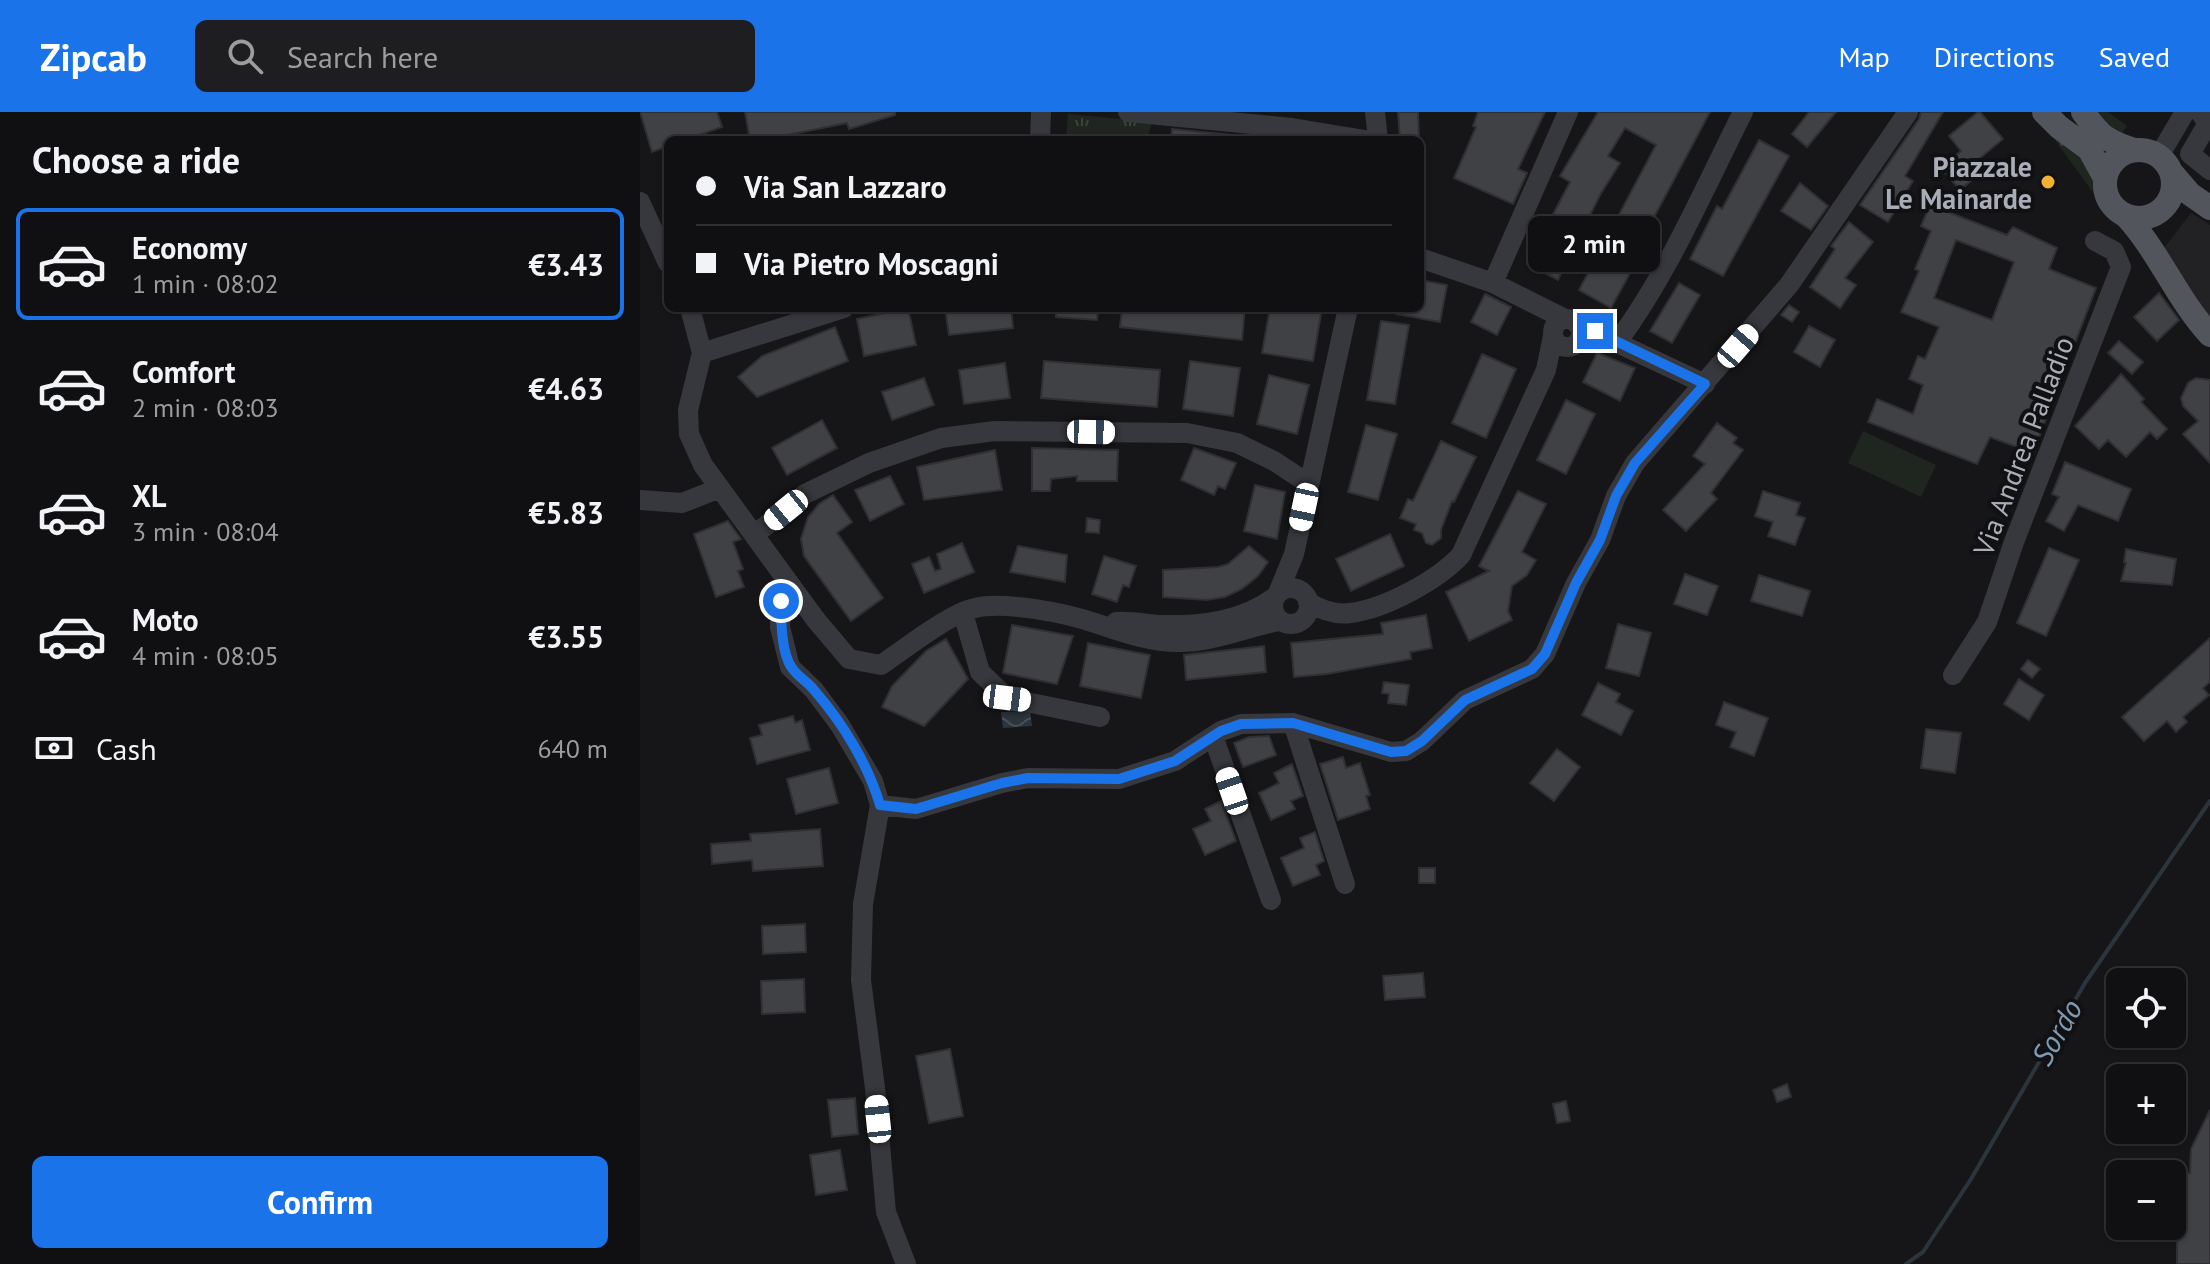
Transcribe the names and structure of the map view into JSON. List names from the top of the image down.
{
  "streets": {
    "street": ["Via Andrea Palladio"]
  },
  "water": ["Sordo"],
  "places": ["Piazzale Le Mainarde"],
  "page": {
    "header": "Zipcab",
    "search": "Search here",
    "nav": ["Map", "Directions", "Saved"],
    "heading": "Choose a ride",
    "banner": ["Via San Lazzaro", "Via Pietro Moscagni"],
    "list": [
      {
        "name": "Economy",
        "note": "1 min · 08:02",
        "value": "€3.43"
      },
      {
        "name": "Comfort",
        "note": "2 min · 08:03",
        "value": "€4.63"
      },
      {
        "name": "XL",
        "note": "3 min · 08:04",
        "value": "€5.83"
      },
      {
        "name": "Moto",
        "note": "4 min · 08:05",
        "value": "€3.55"
      }
    ],
    "bubble": "2 min",
    "pay": ["Cash", "640 m"],
    "map_buttons": ["+", "−"],
    "buttons": "Confirm"
  }
}
